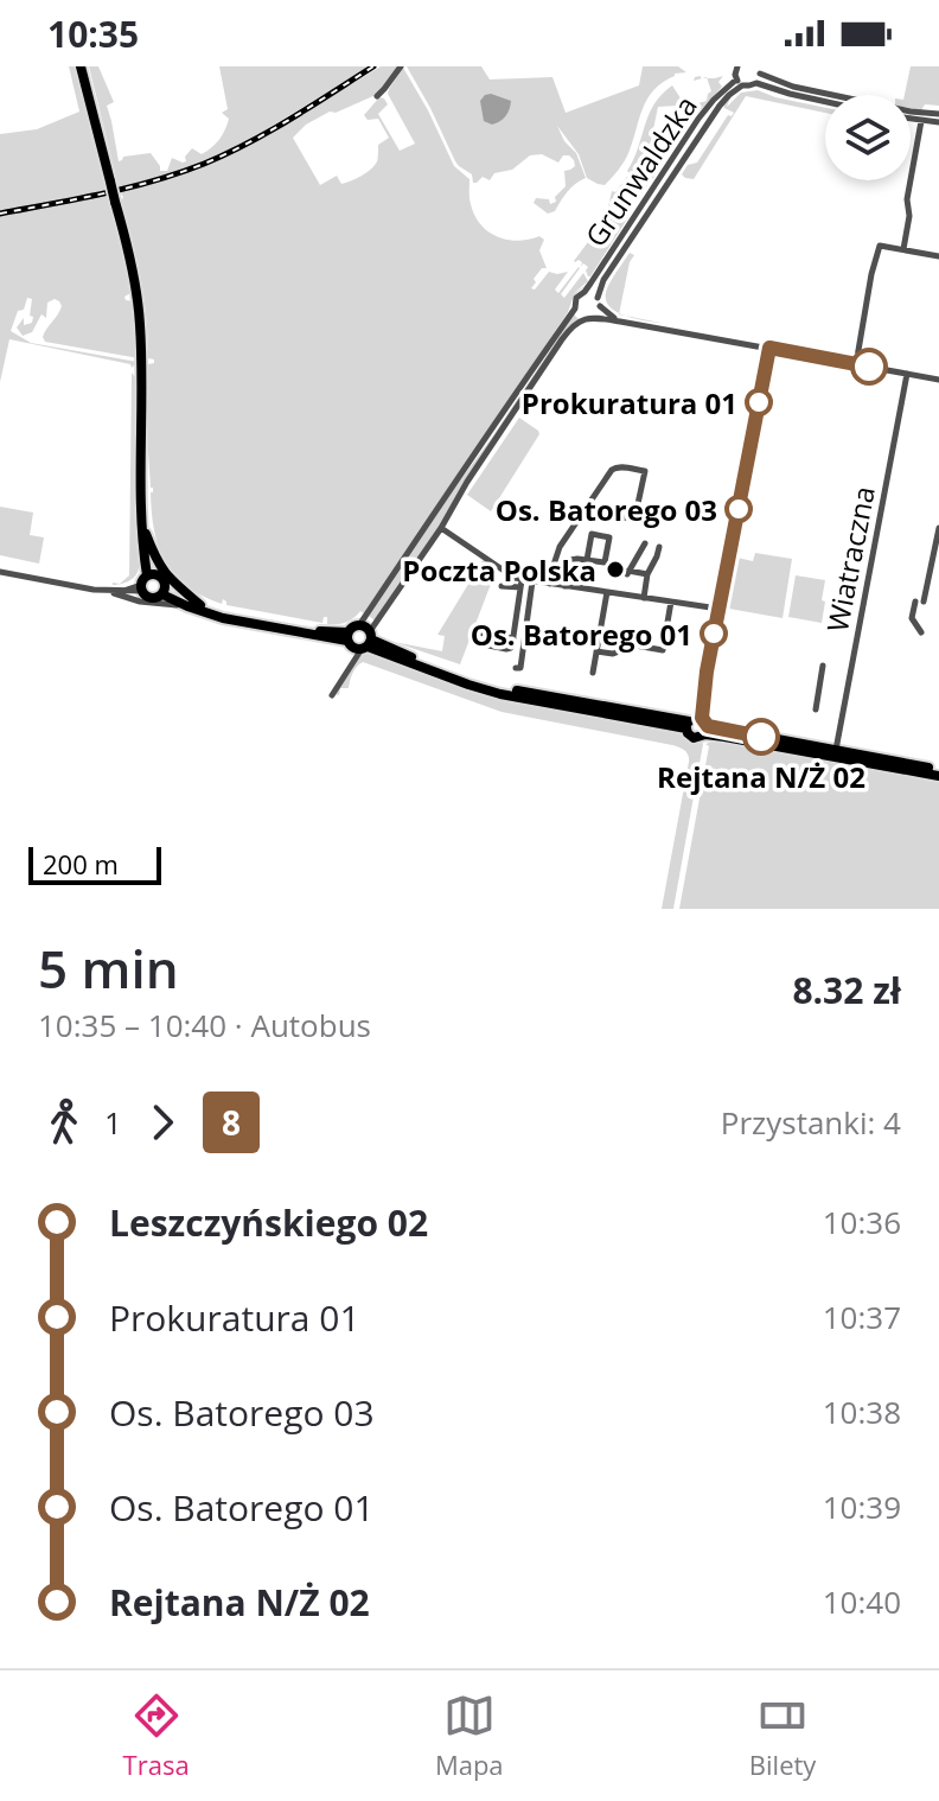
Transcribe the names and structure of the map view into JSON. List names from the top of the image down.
{
  "streets": {
    "street": ["Grunwaldzka", "Wiatraczna"]
  },
  "places": [
    "Prokuratura 01",
    "Os. Batorego 03",
    "Poczta Polska",
    "Os. Batorego 01",
    "Rejtana N/Ż 02"
  ],
  "lines": ["bus line 8"],
  "scale_bar": "200 m",
  "page": {
    "status": "10:35",
    "scale": "200 m",
    "heading": ["5 min", "10:35 – 10:40 · Autobus", "8.32 zł"],
    "legs": ["1", "8", "Przystanki: 4"],
    "list": [
      {
        "name": "Leszczyńskiego 02",
        "value": "10:36"
      },
      {
        "name": "Prokuratura 01",
        "value": "10:37"
      },
      {
        "name": "Os. Batorego 03",
        "value": "10:38"
      },
      {
        "name": "Os. Batorego 01",
        "value": "10:39"
      },
      {
        "name": "Rejtana N/Ż 02",
        "value": "10:40"
      }
    ],
    "tabs": ["Trasa", "Mapa", "Bilety"]
  }
}
